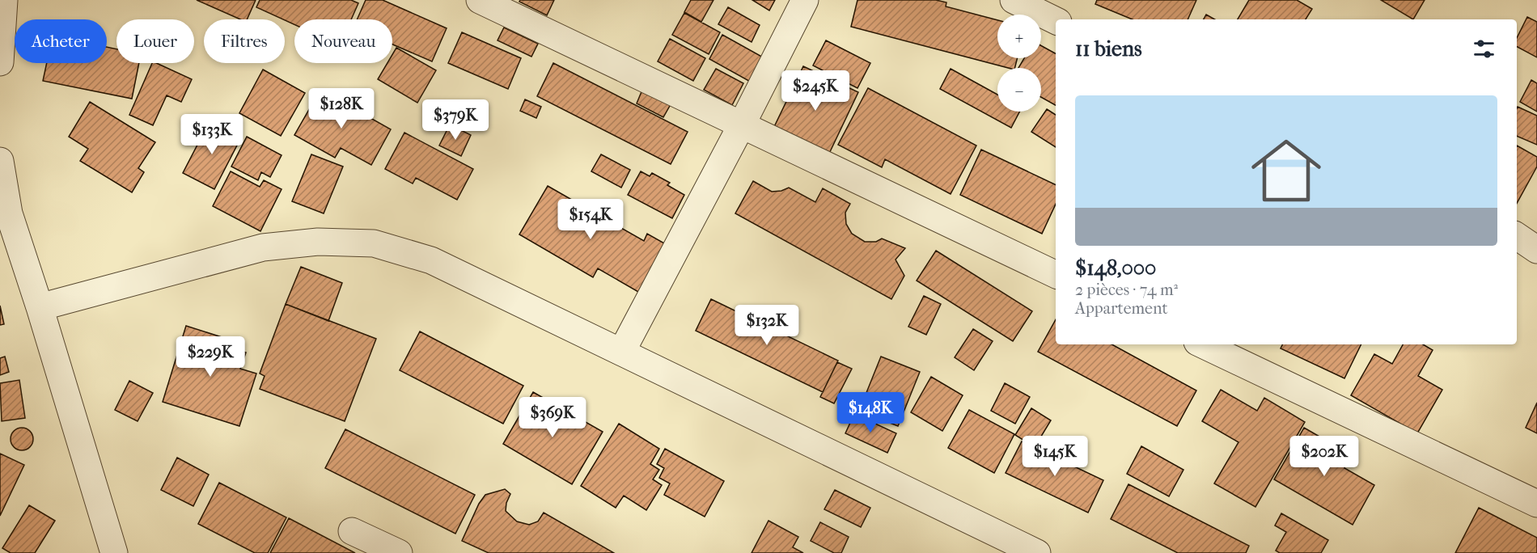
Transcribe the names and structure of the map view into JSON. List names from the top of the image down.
{
  "page": {
    "map_buttons": ["+", "−"],
    "chip": [
      "Acheter",
      "Louer",
      "Filtres",
      "Nouveau"
    ],
    "heading": "11 biens",
    "price": [
      "$245K",
      "$128K",
      "$379K",
      "$133K",
      "$154K",
      "$132K",
      "$229K",
      "$148K",
      "$369K",
      "$145K",
      "$202K"
    ],
    "list": [
      {
        "name": "$148,000",
        "note": "2 pièces · 74 m² · Appartement"
      }
    ]
  }
}
